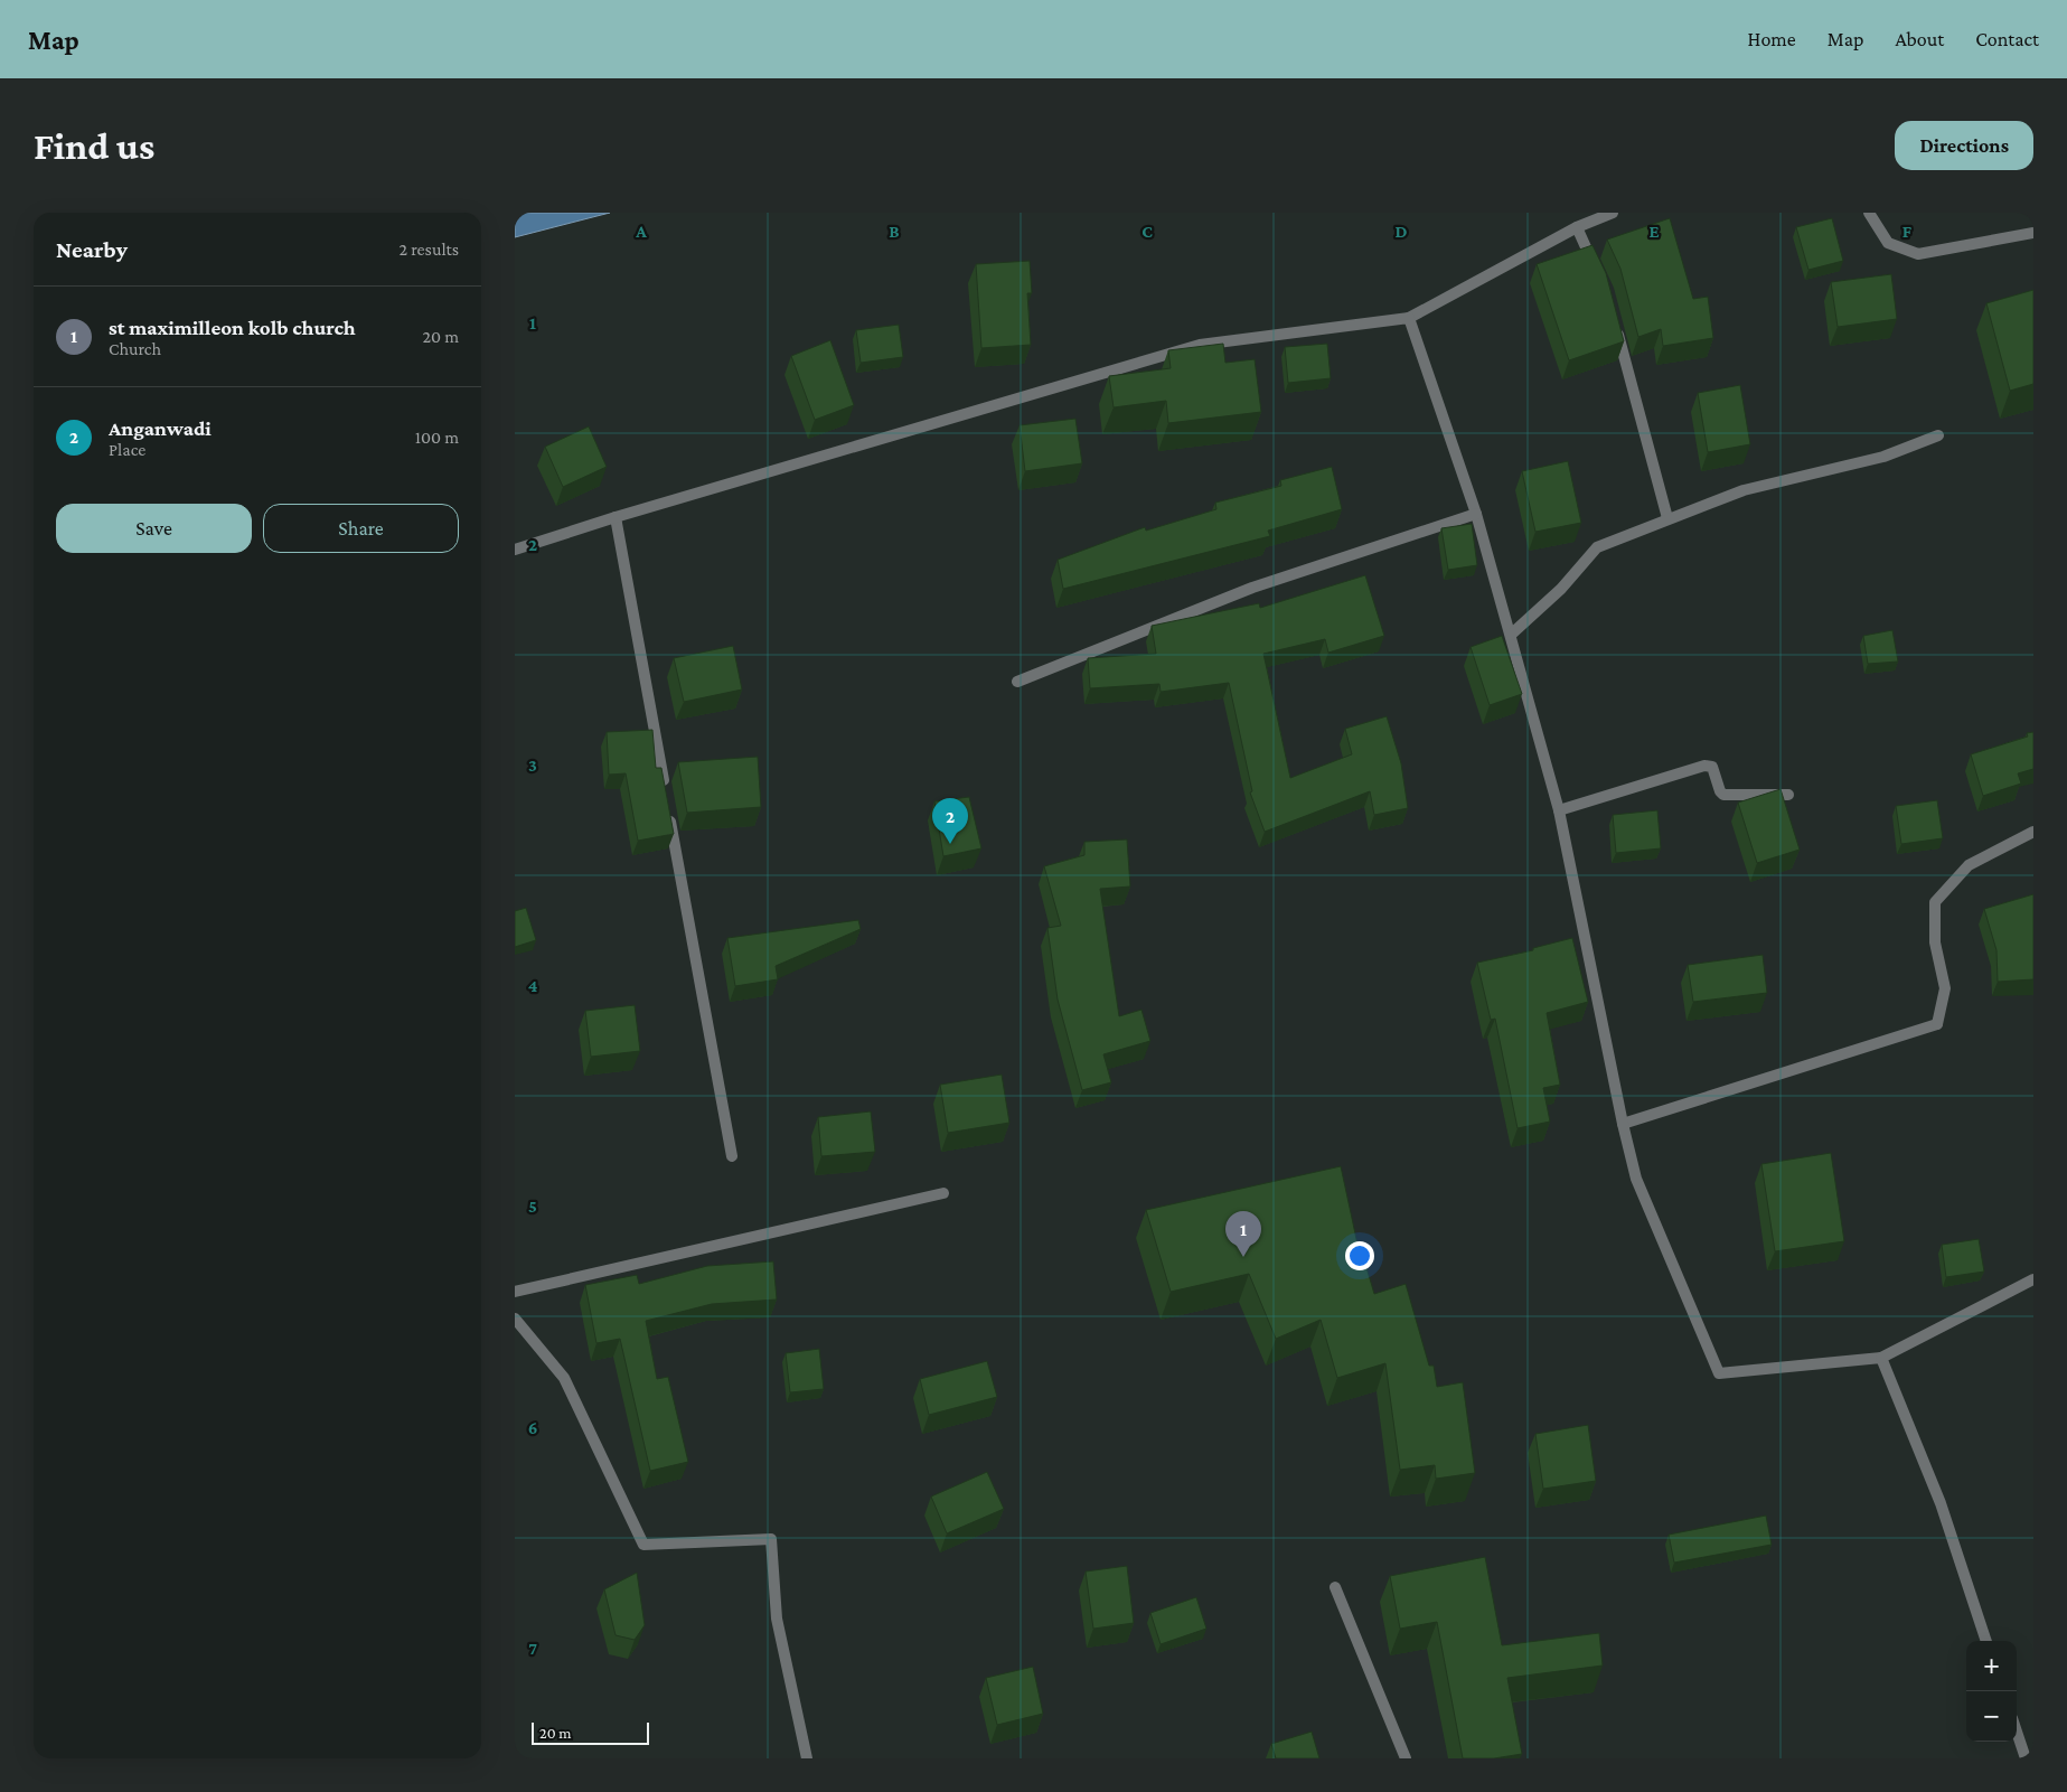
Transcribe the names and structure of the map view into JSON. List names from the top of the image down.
{
  "scale_bar": "20 m",
  "page": {
    "header": "Map",
    "nav": [
      "Home",
      "Map",
      "About",
      "Contact"
    ],
    "buttons": [
      "Directions",
      ["Save", "Share"]
    ],
    "title": "Find us",
    "heading": ["Nearby", "2 results"],
    "list": [
      {
        "mark": "1",
        "name": "st maximilleon kolb church",
        "note": "Church",
        "value": "20 m"
      },
      {
        "mark": "2",
        "name": "Anganwadi",
        "note": "Place",
        "value": "100 m"
      }
    ],
    "pins": ["2", "1"],
    "map_buttons": ["+", "−"],
    "scale": "20 m"
  },
  "grid": {
    "columns": [
      "A",
      "B",
      "C",
      "D",
      "E",
      "F"
    ],
    "rows": [
      "1",
      "2",
      "3",
      "4",
      "5",
      "6",
      "7"
    ]
  }
}
